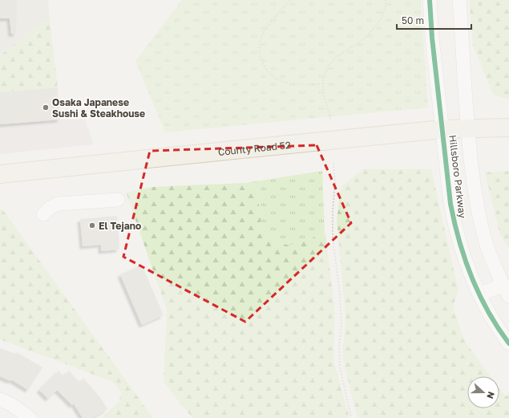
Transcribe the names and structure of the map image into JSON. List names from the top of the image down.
{
  "streets": {
    "main road": ["County Road 52"],
    "street": ["Hillsboro Parkway"]
  },
  "crossings": [
    ["County Road 52", "Hillsboro Parkway"]
  ],
  "places": ["Osaka Japanese Sushi & Steakhouse", "El Tejano"],
  "scale_bar": "50 m",
  "north": "right"
}
